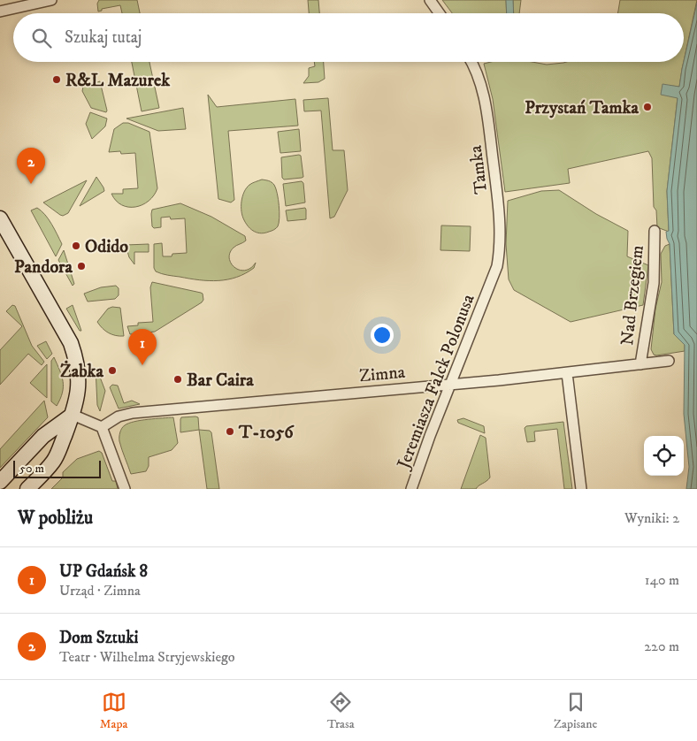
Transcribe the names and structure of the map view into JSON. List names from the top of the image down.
{
  "streets": {
    "street": [
      "Tamka",
      "Nad Brzegiem",
      "Zimna",
      "Jeremiasza Falck Polonusa"
    ]
  },
  "crossings": [
    ["Tamka", "Jeremiasza Falck Polonusa"],
    ["Nad Brzegiem", "Zimna"],
    ["Zimna", "Jeremiasza Falck Polonusa"]
  ],
  "places": [
    "R&L Mazurek",
    "Przystań Tamka",
    "Odido",
    "Pandora",
    "Żabka",
    "Bar Caira",
    "T-1056"
  ],
  "scale_bar": "50 m",
  "page": {
    "search": "Szukaj tutaj",
    "pins": ["2", "1"],
    "scale": "50 m",
    "heading": ["W pobliżu", "Wyniki: 2"],
    "list": [
      {
        "mark": "1",
        "name": "UP Gdańsk 8",
        "note": "Urząd · Zimna",
        "value": "140 m"
      },
      {
        "mark": "2",
        "name": "Dom Sztuki",
        "note": "Teatr · Wilhelma Stryjewskiego",
        "value": "220 m"
      }
    ],
    "nav": ["Mapa", "Trasa", "Zapisane"]
  }
}
